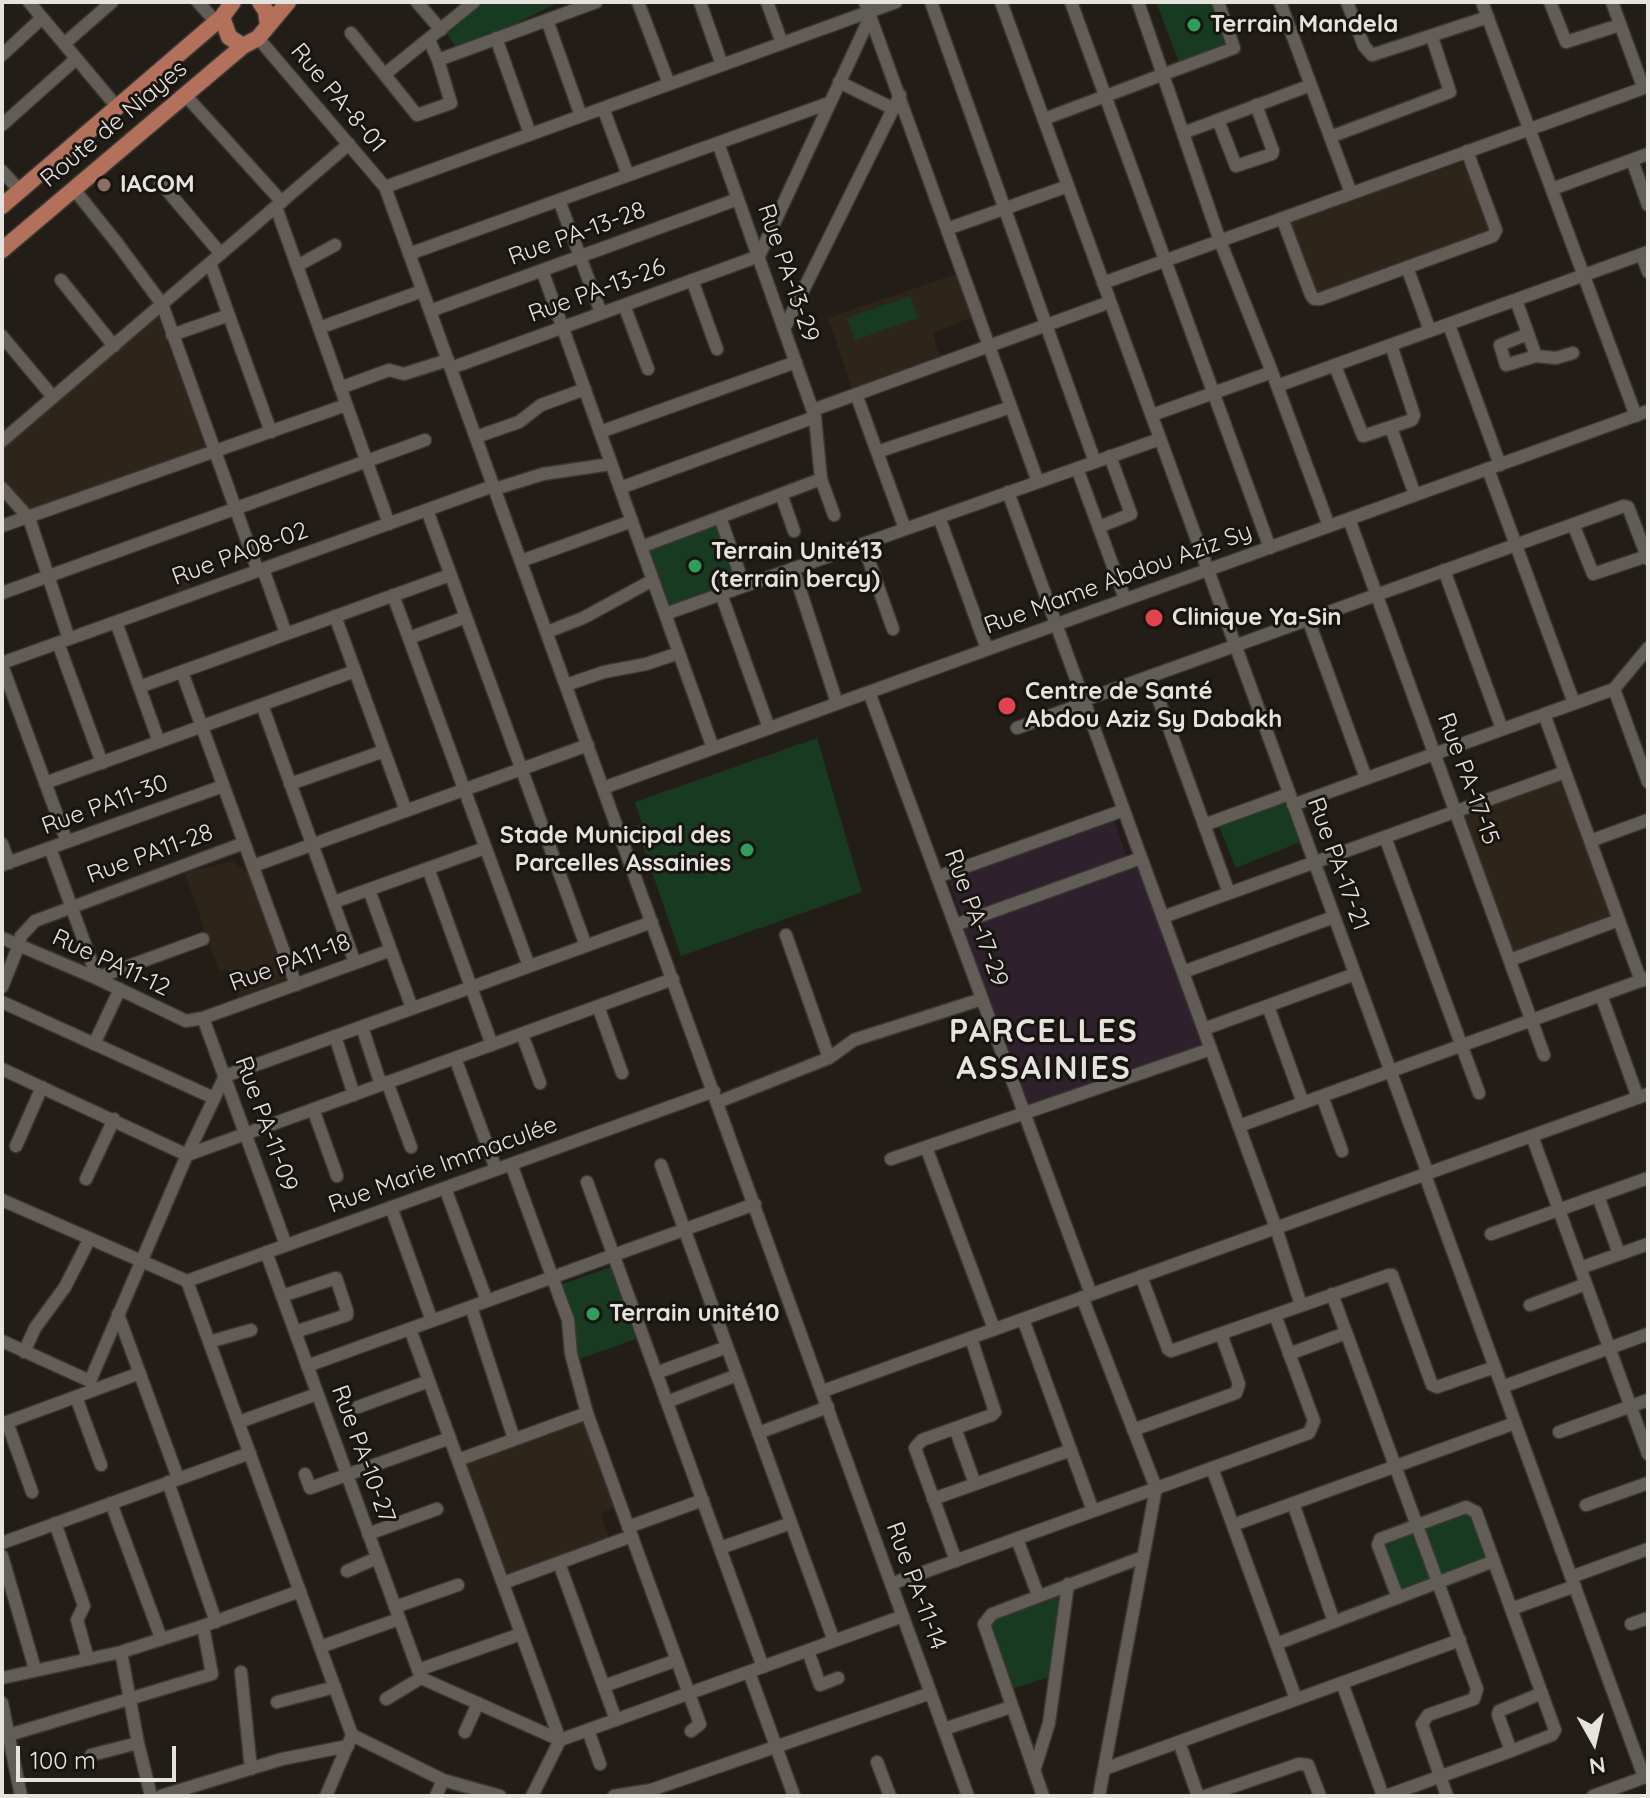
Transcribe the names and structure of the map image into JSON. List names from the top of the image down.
{
  "streets": {
    "main road": ["Route de Niayes"],
    "street": [
      "Rue PA-8-01",
      "Rue PA-13-28",
      "Rue PA-13-29",
      "Rue PA-13-26",
      "Rue PA08-02",
      "Rue Mame Abdou Aziz Sy",
      "Rue PA-17-15",
      "Rue PA11-30",
      "Rue PA11-28",
      "Rue PA-17-21",
      "Rue PA-17-29",
      "Rue PA11-12",
      "Rue PA11-18",
      "Rue PA-11-09",
      "Rue Marie Immaculée",
      "Rue PA-10-27",
      "Rue PA-11-14"
    ]
  },
  "crossings": [
    ["Rue PA-8-01", "Route de Niayes"],
    ["Rue PA-8-01", "Rue PA-11-14"],
    ["Rue PA-13-28", "Rue PA-13-29"],
    ["Rue PA-13-28", "Rue PA-11-14"],
    ["Rue PA-13-29", "Rue PA-13-26"],
    ["Rue PA-13-26", "Rue PA-11-14"],
    ["Rue PA08-02", "Rue PA-11-14"],
    ["Rue Mame Abdou Aziz Sy", "Rue PA-17-15"],
    ["Rue Mame Abdou Aziz Sy", "Rue PA-17-21"],
    ["Rue Mame Abdou Aziz Sy", "Rue PA-17-29"],
    ["Rue Mame Abdou Aziz Sy", "Rue PA-11-14"],
    ["Rue PA11-28", "Rue PA11-12"],
    ["Rue PA-17-29", "Rue Marie Immaculée"],
    ["Rue PA11-12", "Rue PA11-18"],
    ["Rue PA11-12", "Rue PA-11-09"],
    ["Rue PA11-18", "Rue PA-11-09"],
    ["Rue PA-11-09", "Rue Marie Immaculée"],
    ["Rue Marie Immaculée", "Rue PA-10-27"],
    ["Rue Marie Immaculée", "Rue PA-11-14"]
  ],
  "districts": ["PARCELLES ASSAINIES"],
  "places": [
    "Terrain Mandela",
    "IACOM",
    "Terrain Unité13 (terrain bercy)",
    "Clinique Ya-Sin",
    "Centre de Santé Abdou Aziz Sy Dabakh",
    "Stade Municipal des Parcelles Assainies",
    "Terrain unité10"
  ],
  "scale_bar": "100 m",
  "north": "bottom"
}
